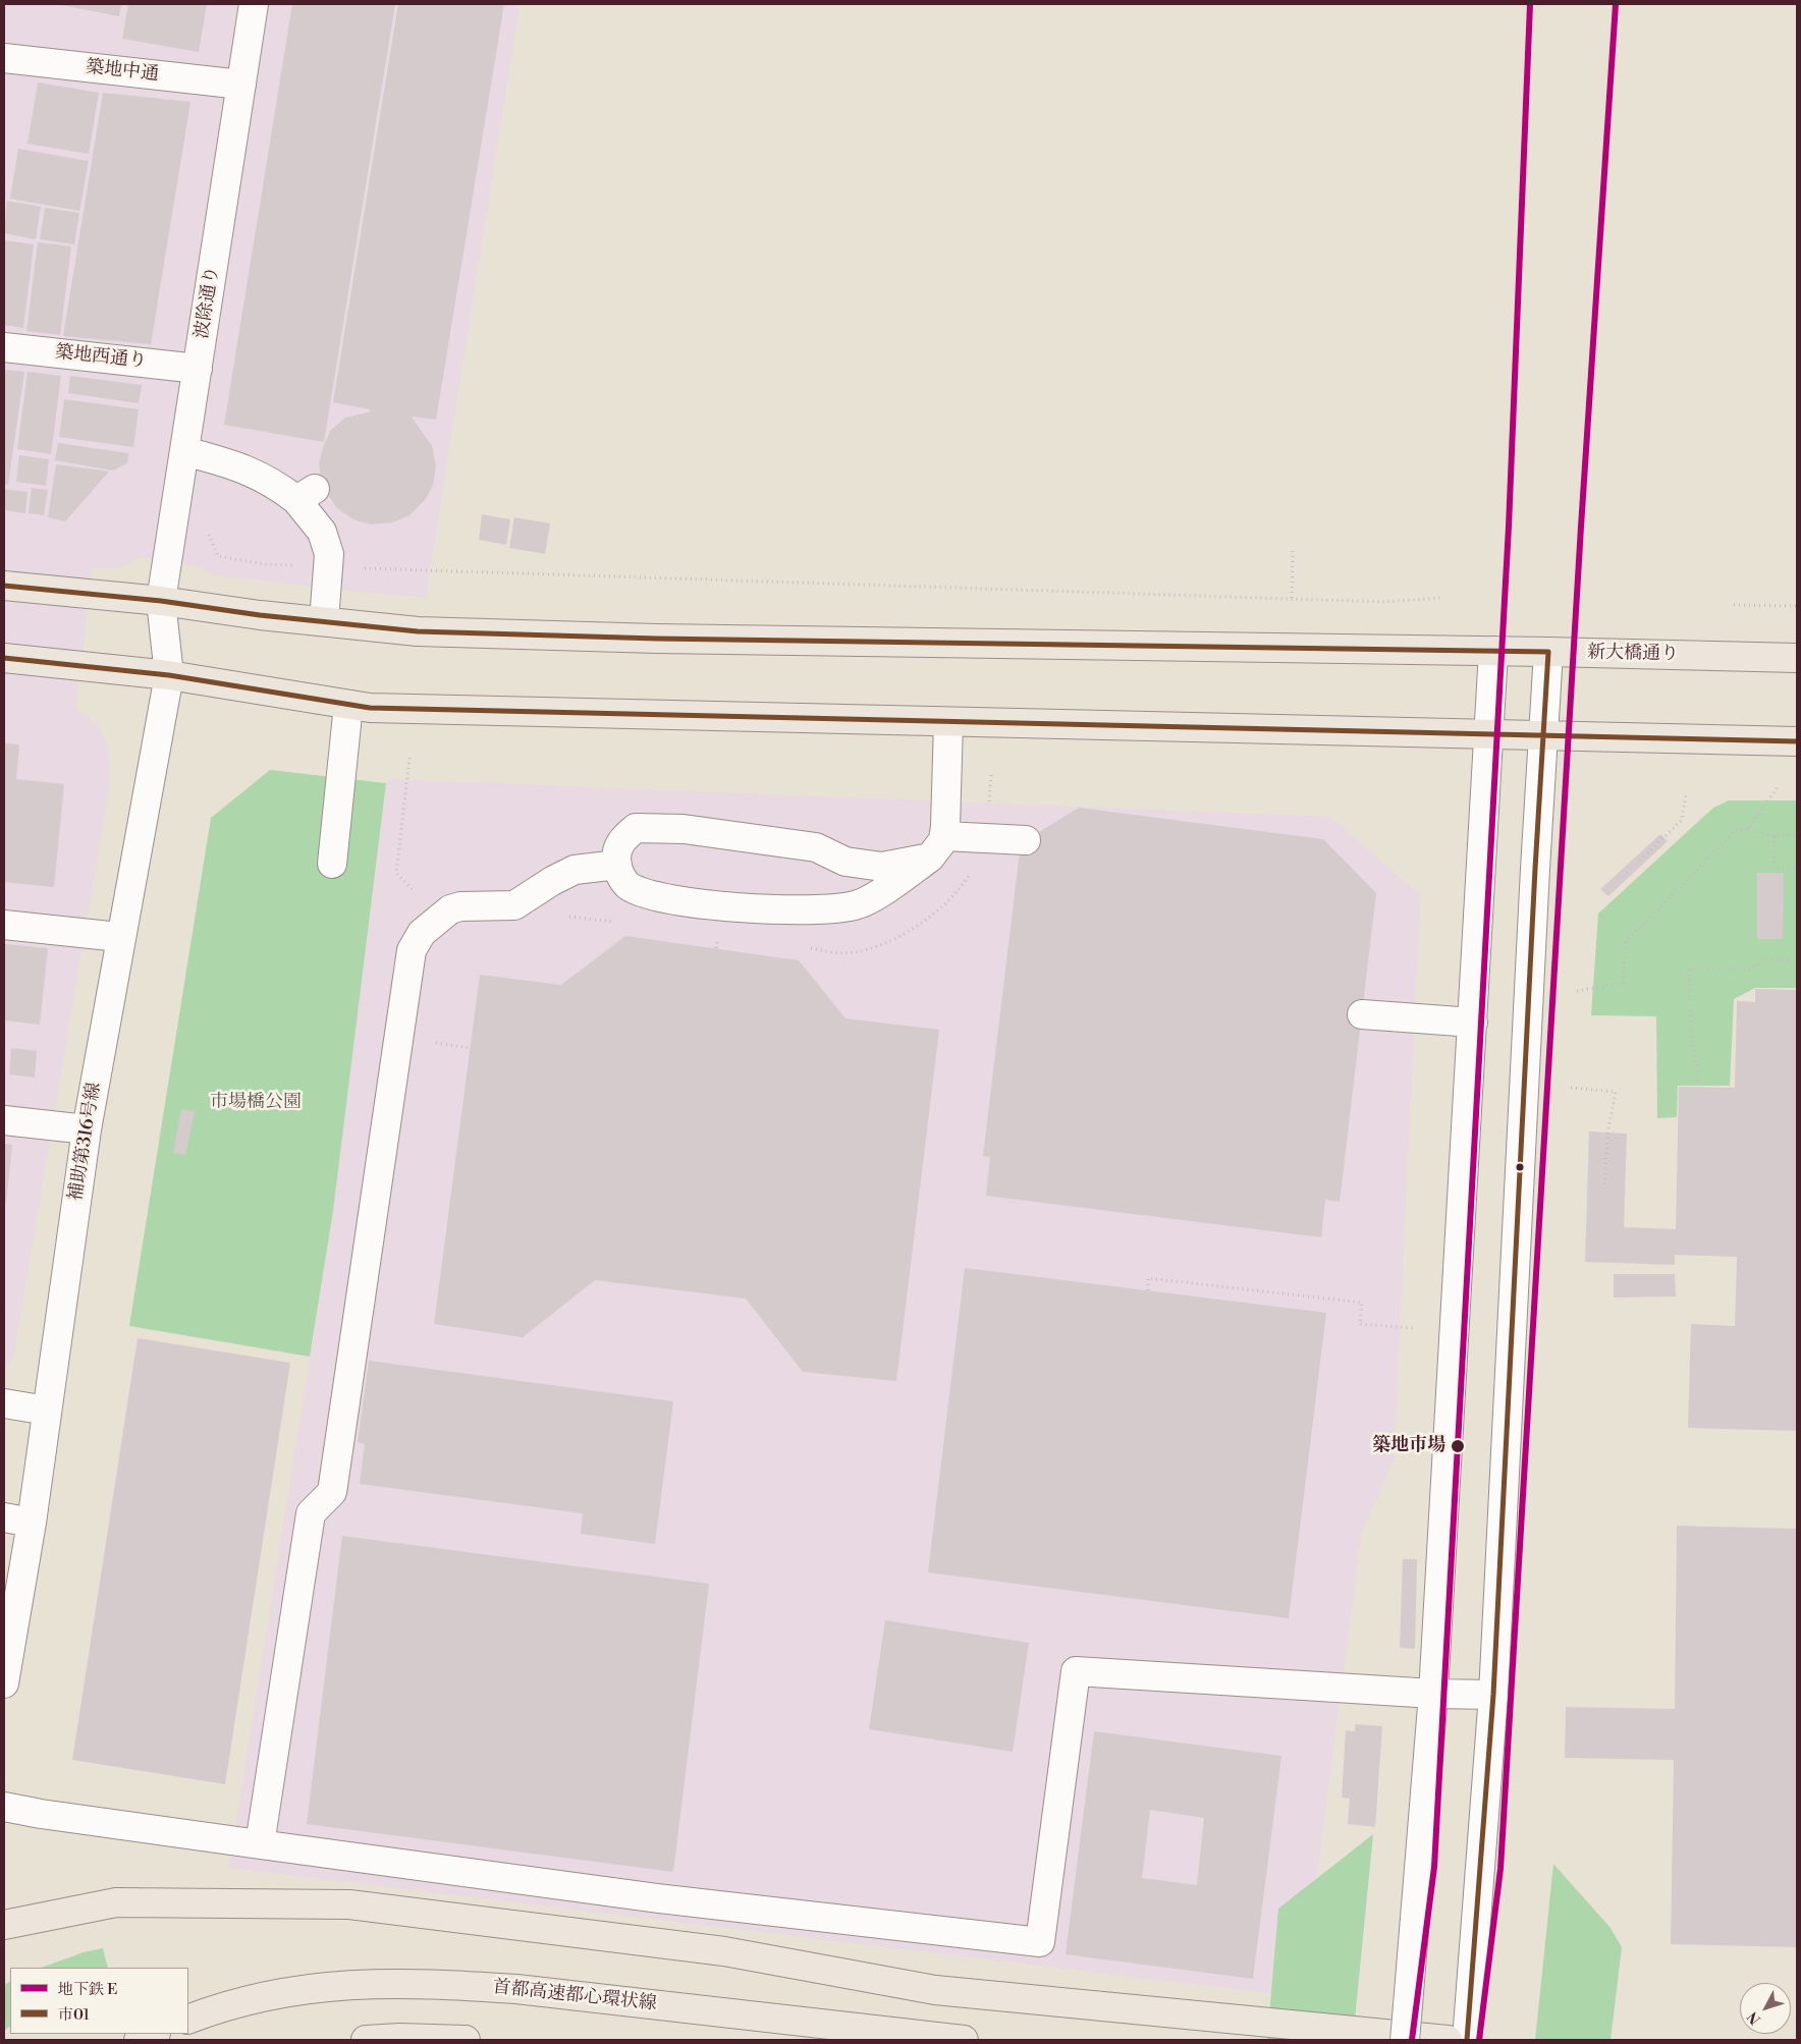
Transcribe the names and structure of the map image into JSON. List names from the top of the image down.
{
  "streets": {
    "main road": ["新大橋通り", "首都高速都心環状線"],
    "street": [
      "築地中通",
      "波除通り",
      "築地西通り",
      "補助第316号線"
    ]
  },
  "crossings": [
    ["築地中通", "波除通り"],
    ["波除通り", "築地西通り"],
    ["波除通り", "新大橋通り"],
    ["波除通り", "補助第316号線"],
    ["新大橋通り", "補助第316号線"]
  ],
  "parks": ["市場橋公園"],
  "places": ["築地市場"],
  "lines": ["metro line E", "transit line 市01"],
  "legend": ["地下鉄 E", "市01"],
  "north": "bottom left"
}
